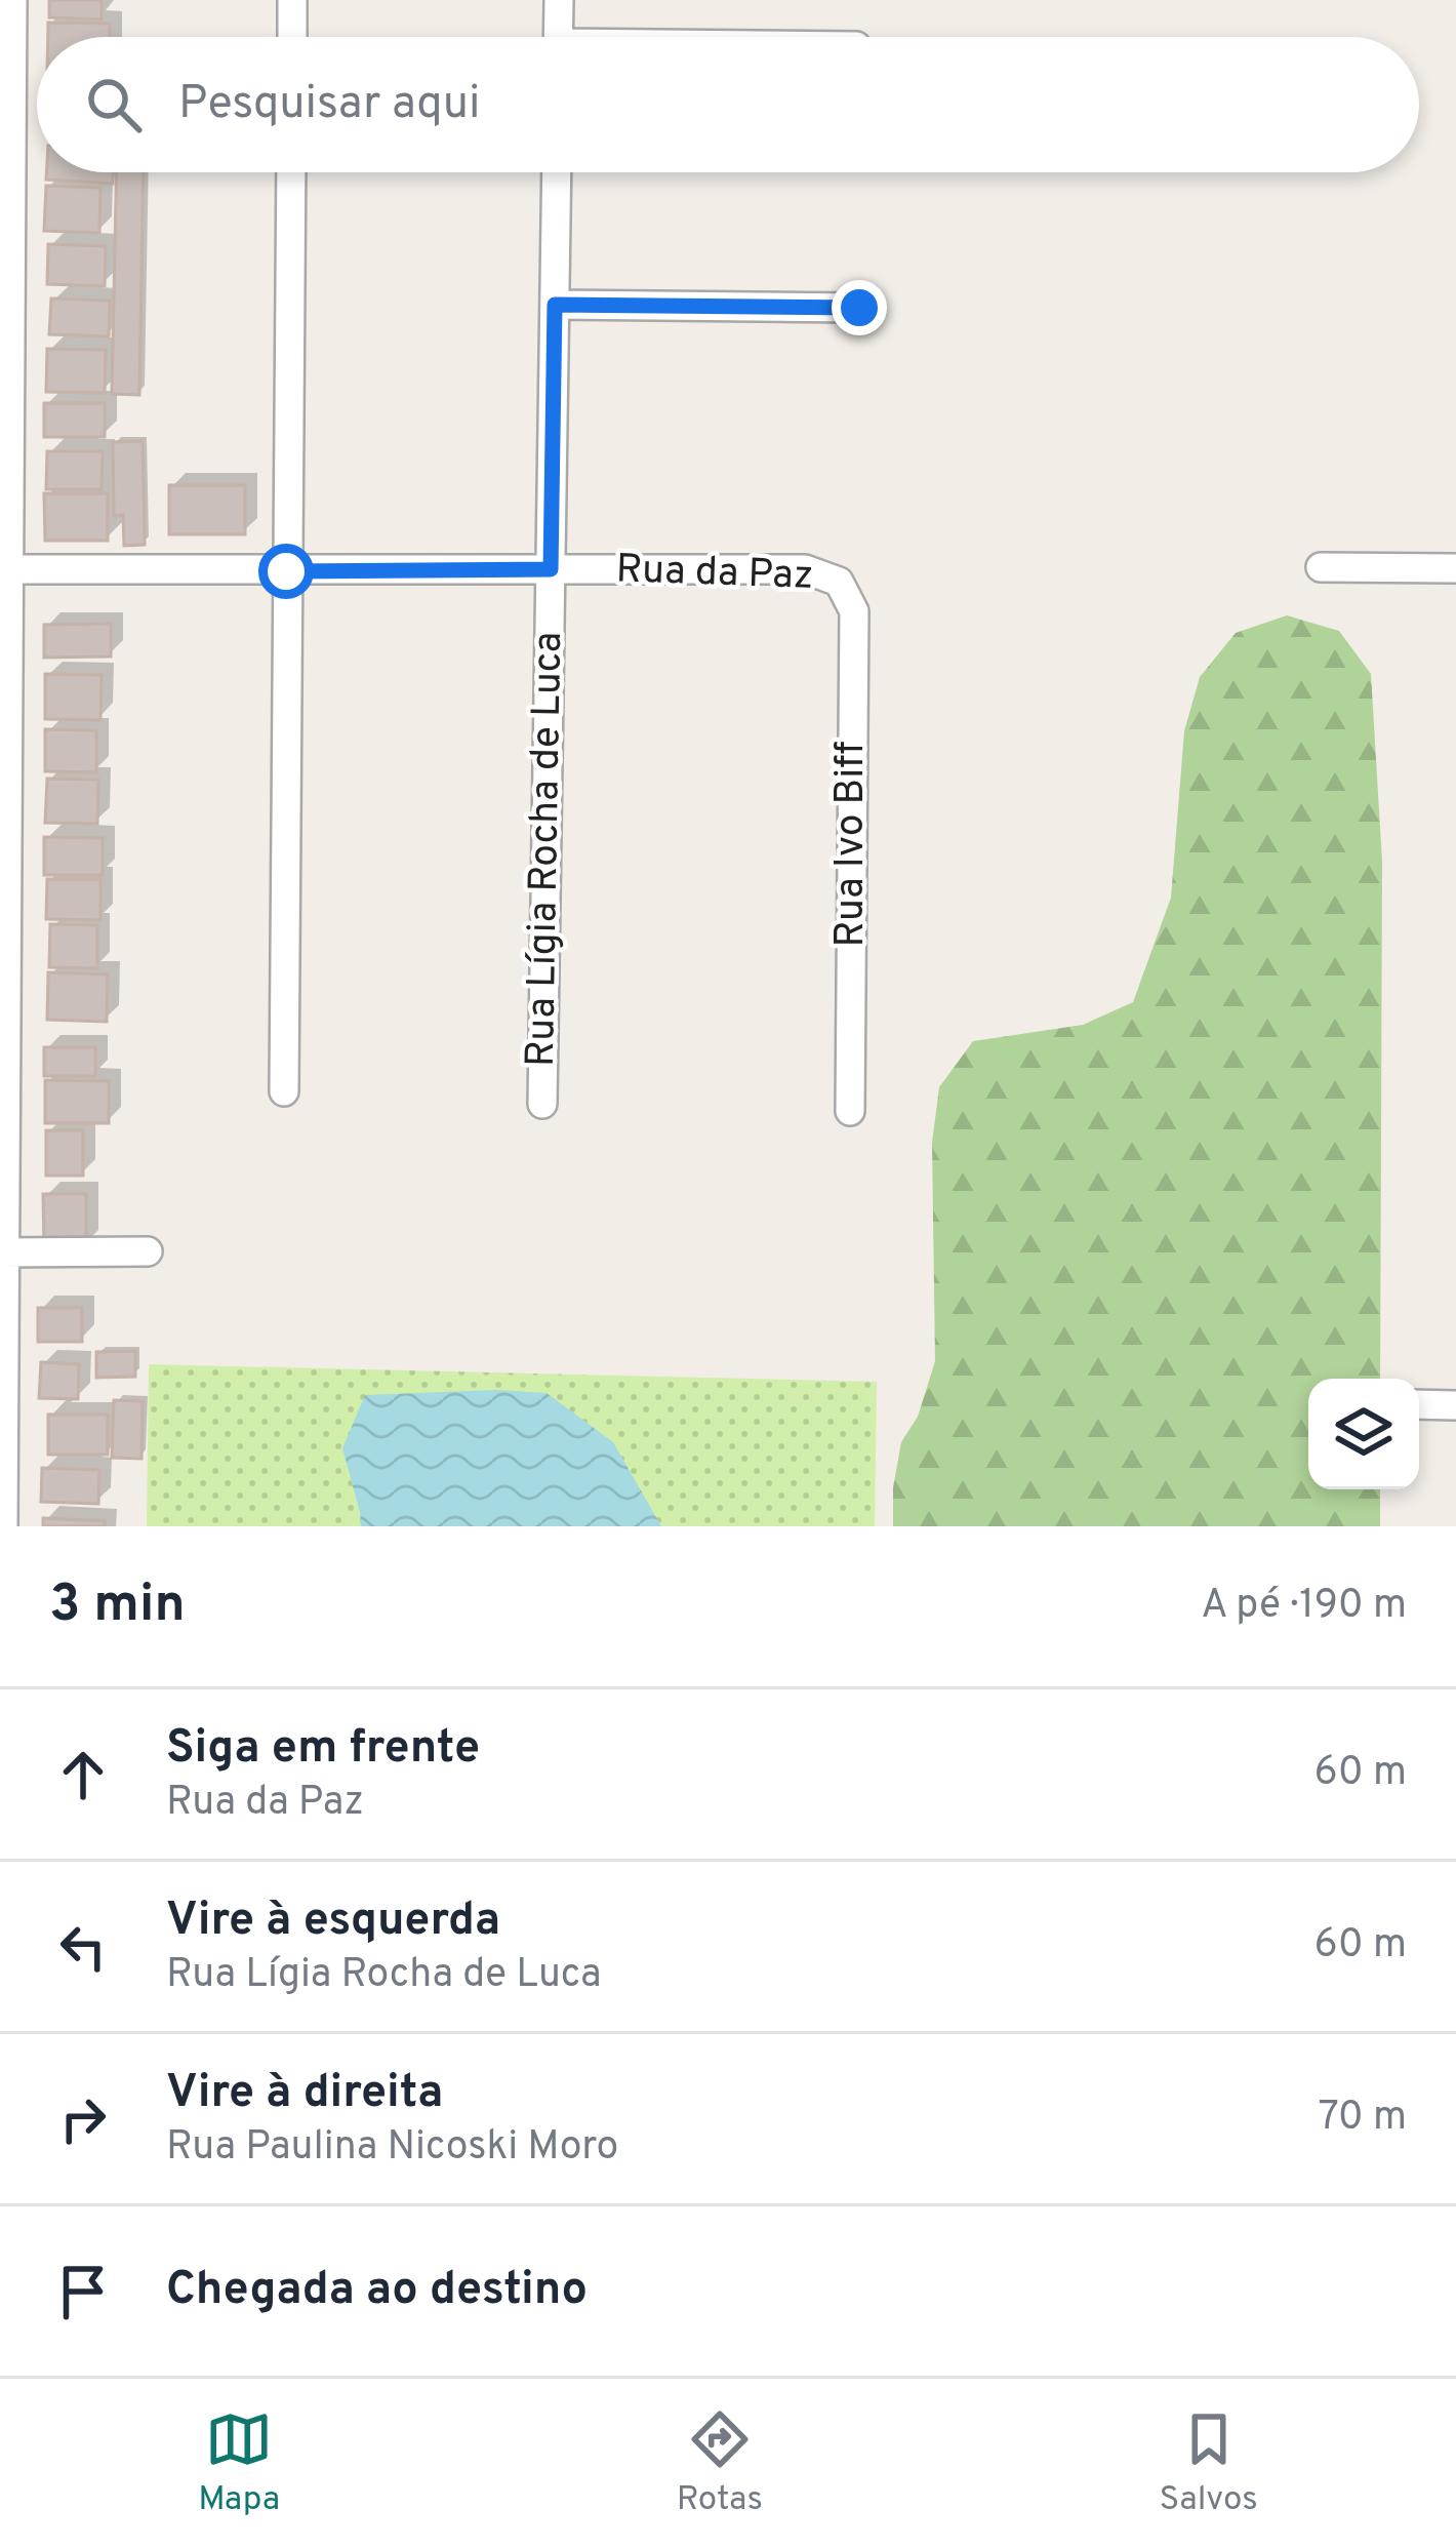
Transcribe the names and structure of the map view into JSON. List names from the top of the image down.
{
  "streets": {
    "street": ["Rua da Paz", "Rua Ivo Biff", "Rua Lígia Rocha de Luca"]
  },
  "crossings": [
    ["Rua da Paz", "Rua Ivo Biff"],
    ["Rua da Paz", "Rua Lígia Rocha de Luca"]
  ],
  "page": {
    "search": "Pesquisar aqui",
    "heading": ["3 min", "A pé · 190 m"],
    "list": [
      ["Siga em frente", "Rua da Paz", "60 m"],
      ["Vire à esquerda", "Rua Lígia Rocha de Luca", "60 m"],
      ["Vire à direita", "Rua Paulina Nicoski Moro", "70 m"],
      "Chegada ao destino"
    ],
    "nav": ["Mapa", "Rotas", "Salvos"]
  }
}
